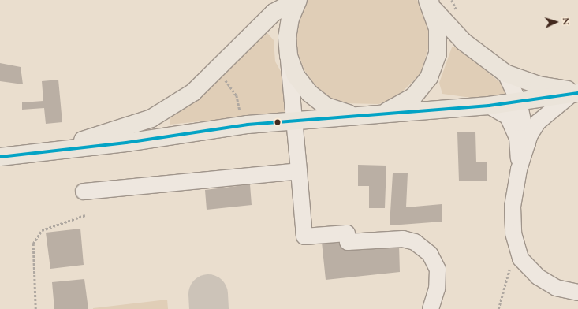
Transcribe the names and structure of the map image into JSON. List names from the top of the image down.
{
  "north": "right"
}
